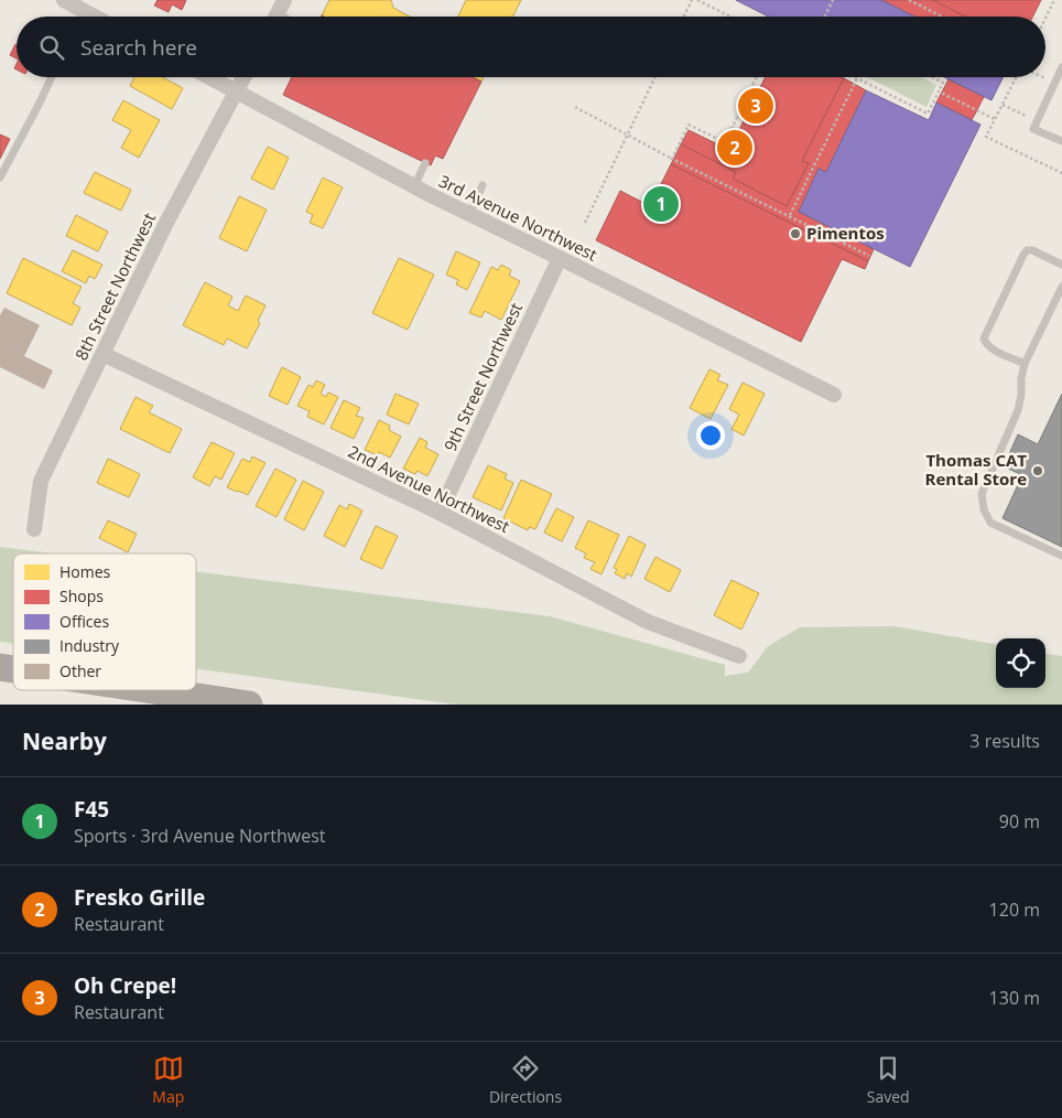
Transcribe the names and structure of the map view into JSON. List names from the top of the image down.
{
  "streets": {
    "street": [
      "3rd Avenue Northwest",
      "8th Street Northwest",
      "9th Street Northwest",
      "2nd Avenue Northwest"
    ]
  },
  "crossings": [
    ["3rd Avenue Northwest", "8th Street Northwest"],
    ["3rd Avenue Northwest", "9th Street Northwest"],
    ["8th Street Northwest", "2nd Avenue Northwest"],
    ["9th Street Northwest", "2nd Avenue Northwest"]
  ],
  "places": ["Pimentos", "Thomas CAT Rental Store"],
  "legend": [
    "Homes",
    "Shops",
    "Offices",
    "Industry",
    "Other"
  ],
  "page": {
    "search": "Search here",
    "pins": ["3", "2", "1"],
    "heading": ["Nearby", "3 results"],
    "list": [
      {
        "mark": "1",
        "name": "F45",
        "note": "Sports · 3rd Avenue Northwest",
        "value": "90 m"
      },
      {
        "mark": "2",
        "name": "Fresko Grille",
        "note": "Restaurant",
        "value": "120 m"
      },
      {
        "mark": "3",
        "name": "Oh Crepe!",
        "note": "Restaurant",
        "value": "130 m"
      }
    ],
    "nav": ["Map", "Directions", "Saved"]
  }
}
